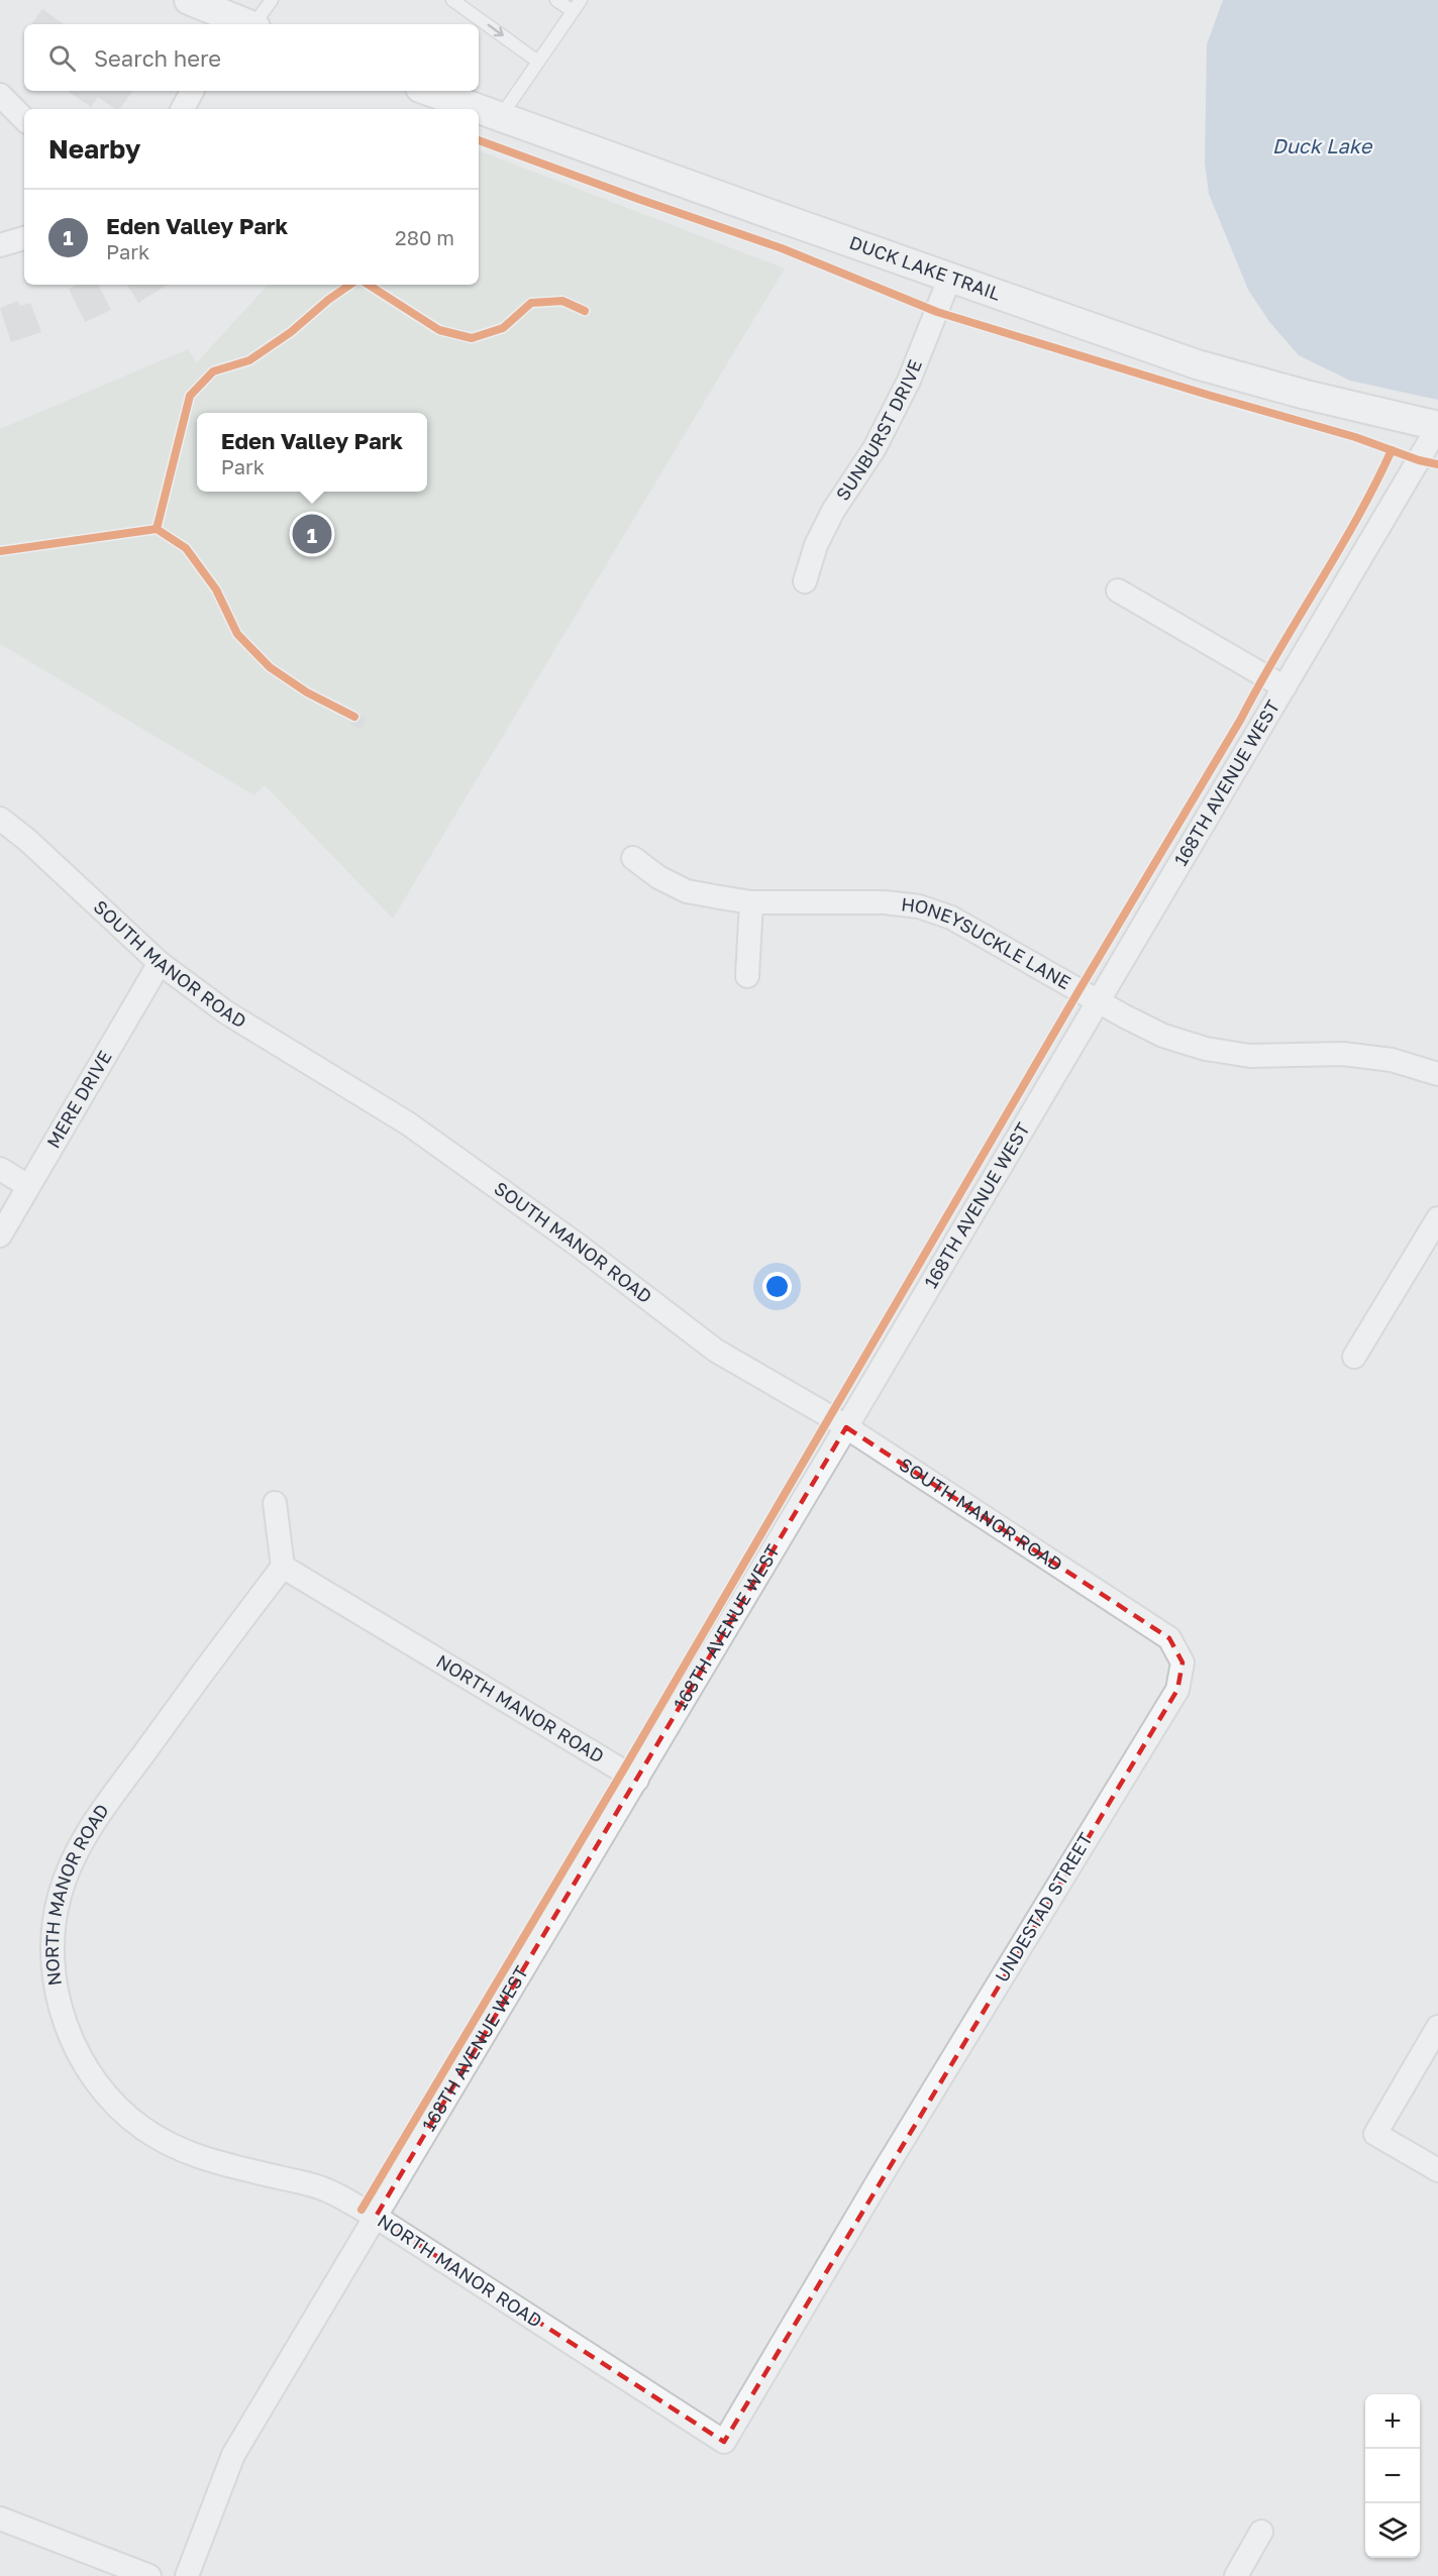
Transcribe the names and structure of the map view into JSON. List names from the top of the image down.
{
  "streets": {
    "street": [
      "DUCK LAKE TRAIL",
      "SUNBURST DRIVE",
      "168TH AVENUE WEST",
      "HONEYSUCKLE LANE",
      "SOUTH MANOR ROAD",
      "MERE DRIVE",
      "NORTH MANOR ROAD",
      "UNDESTAD STREET"
    ]
  },
  "crossings": [
    ["DUCK LAKE TRAIL", "SUNBURST DRIVE"],
    ["DUCK LAKE TRAIL", "168TH AVENUE WEST"],
    ["168TH AVENUE WEST", "HONEYSUCKLE LANE"],
    ["168TH AVENUE WEST", "SOUTH MANOR ROAD"],
    ["168TH AVENUE WEST", "NORTH MANOR ROAD"],
    ["SOUTH MANOR ROAD", "MERE DRIVE"],
    ["SOUTH MANOR ROAD", "UNDESTAD STREET"],
    ["NORTH MANOR ROAD", "UNDESTAD STREET"]
  ],
  "water": ["Duck Lake"],
  "page": {
    "search": "Search here",
    "heading": "Nearby",
    "list": [
      {
        "mark": "1",
        "name": "Eden Valley Park",
        "note": "Park",
        "value": "280 m"
      }
    ],
    "popup": ["Eden Valley Park", "Park"],
    "pins": "1",
    "map_buttons": ["+", "−"]
  }
}
